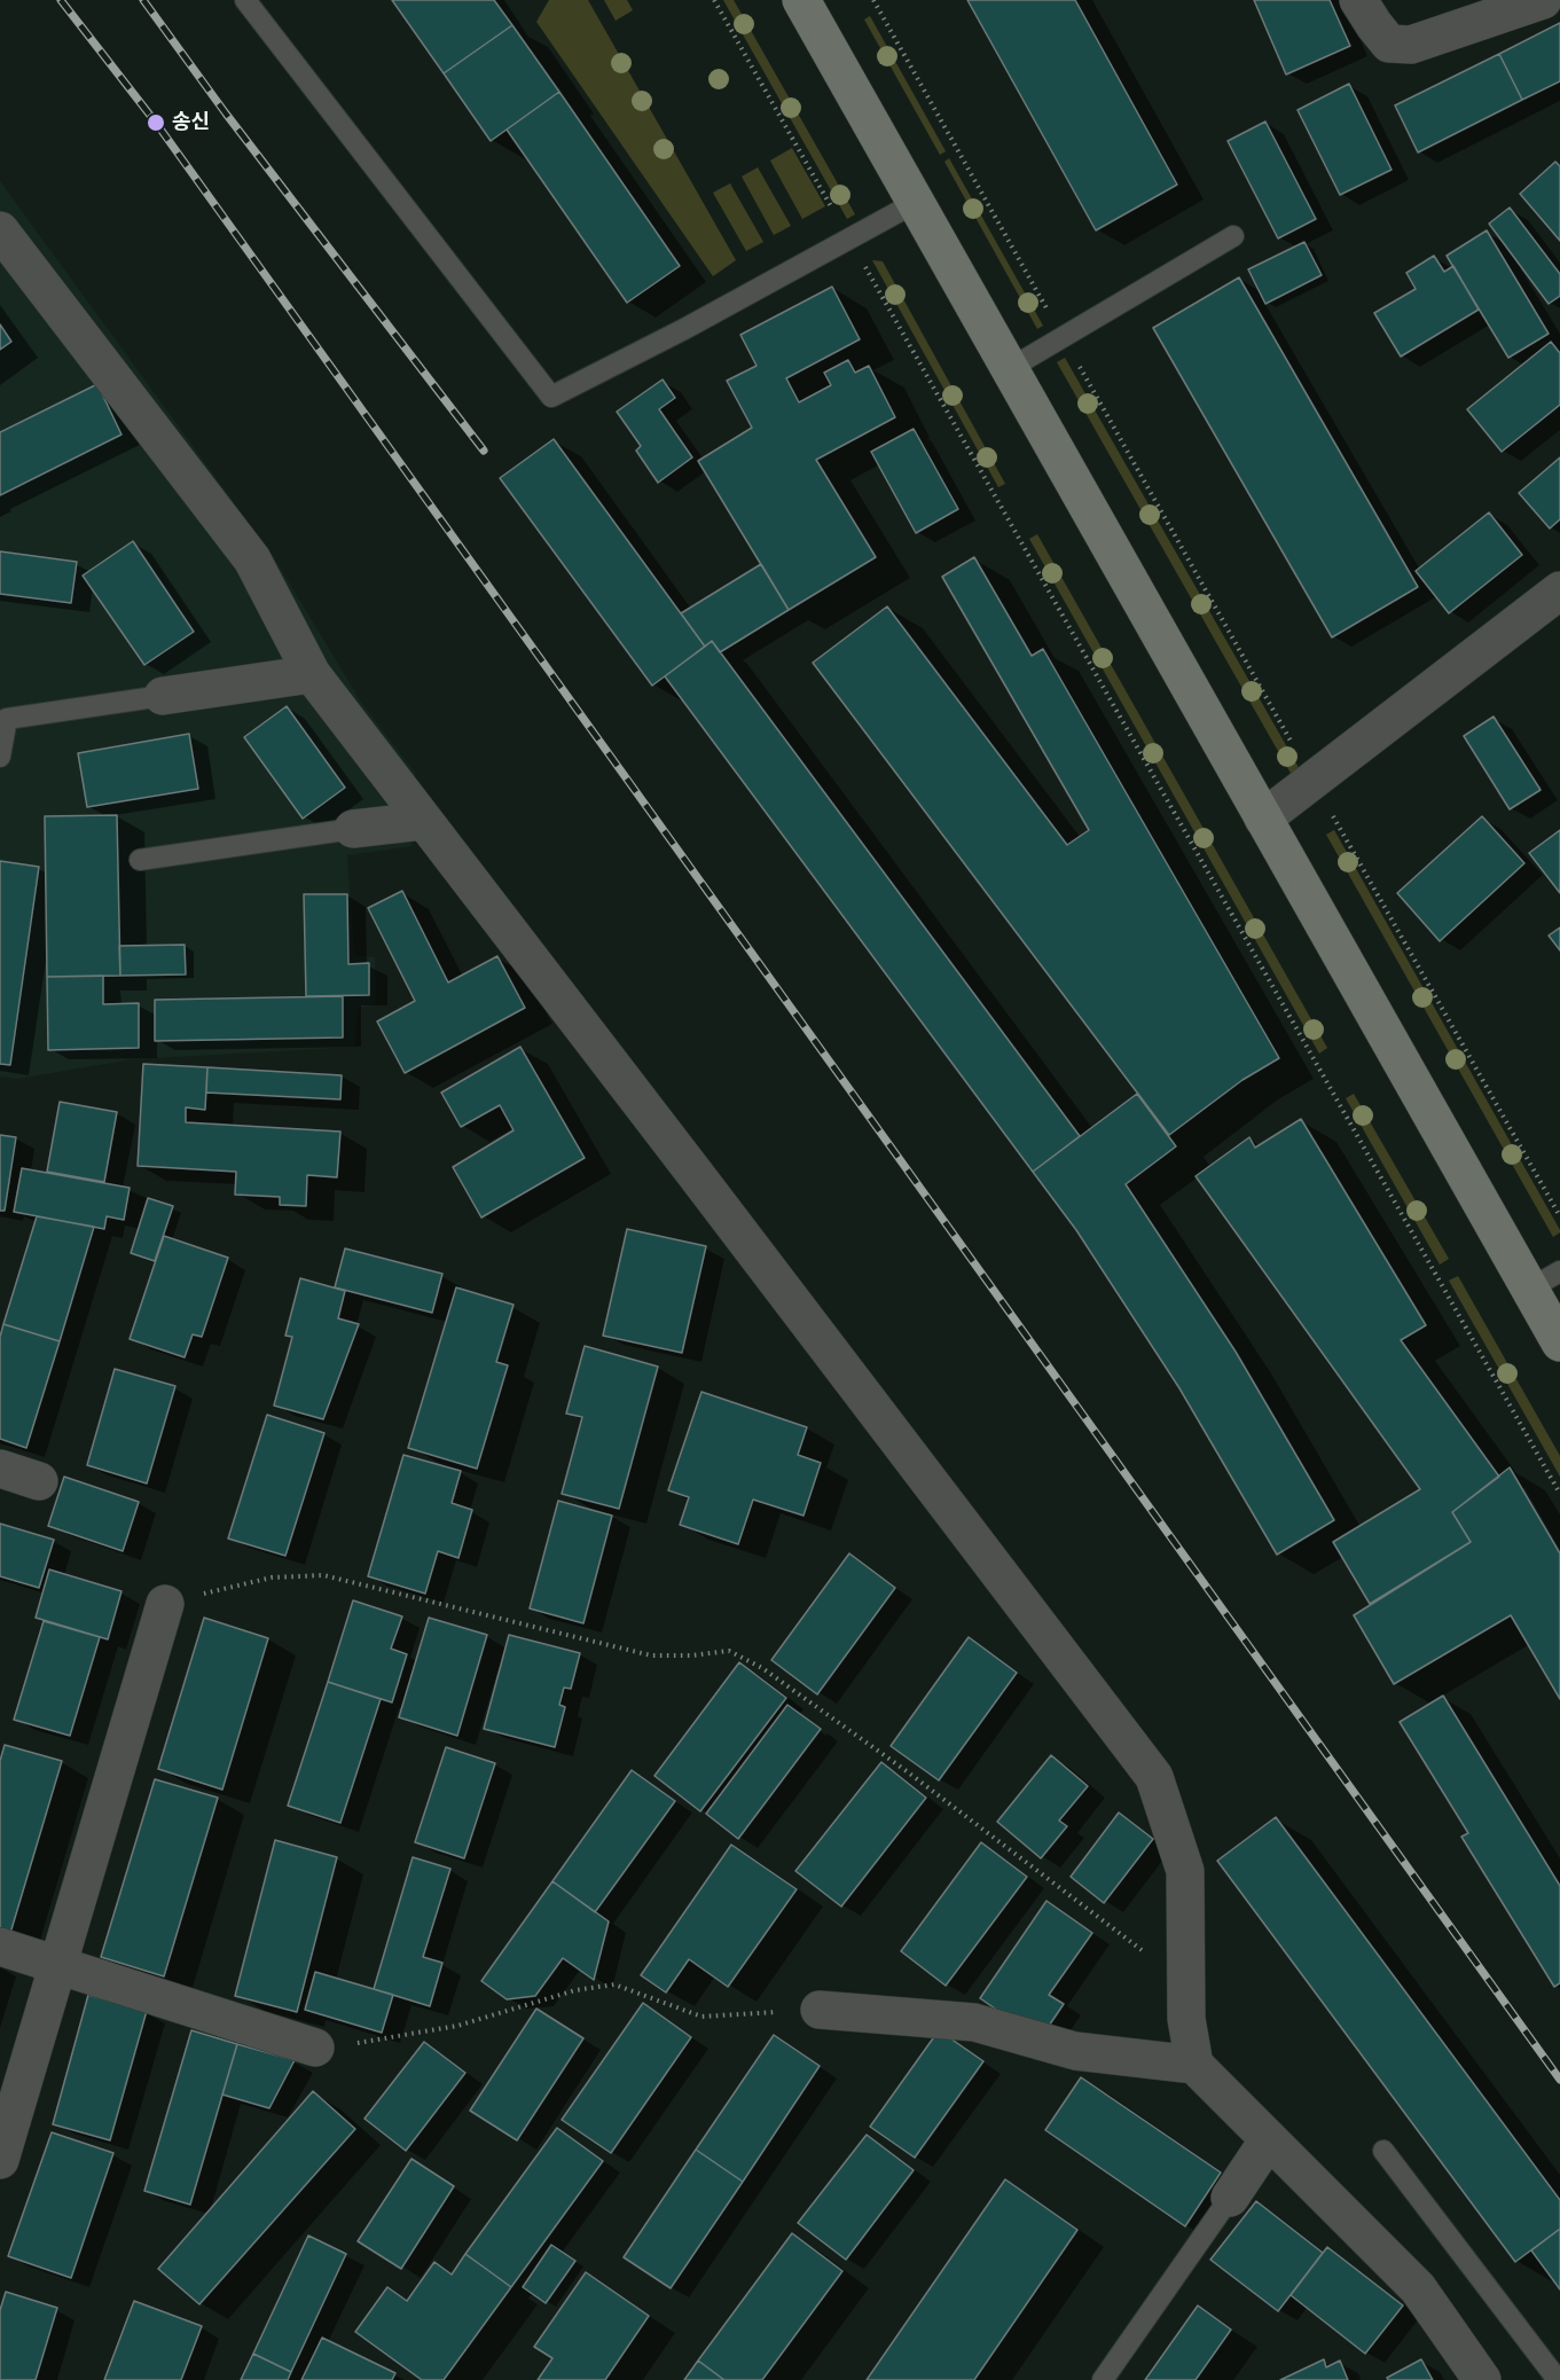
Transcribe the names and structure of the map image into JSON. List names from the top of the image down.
{
  "places": ["송신"]
}
